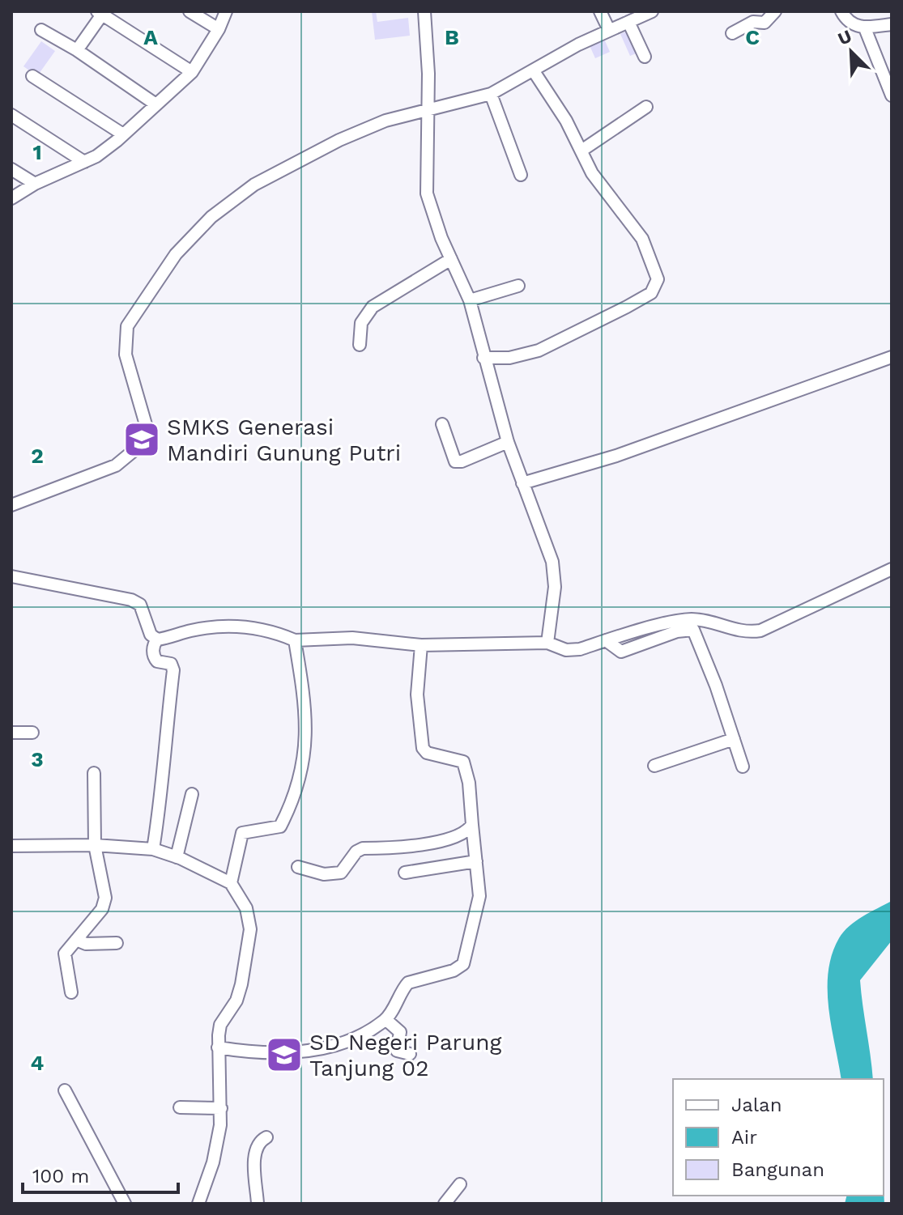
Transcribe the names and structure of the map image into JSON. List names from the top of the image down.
{
  "places": {
    "school or university": ["SMKS Generasi Mandiri Gunung Putri", "SD Negeri Parung Tanjung 02"]
  },
  "legend": ["Jalan", "Air", "Bangunan"],
  "scale_bar": "100 m",
  "north": "top left",
  "grid": {
    "columns": ["A", "B", "C"],
    "rows": [
      "1",
      "2",
      "3",
      "4"
    ]
  }
}
